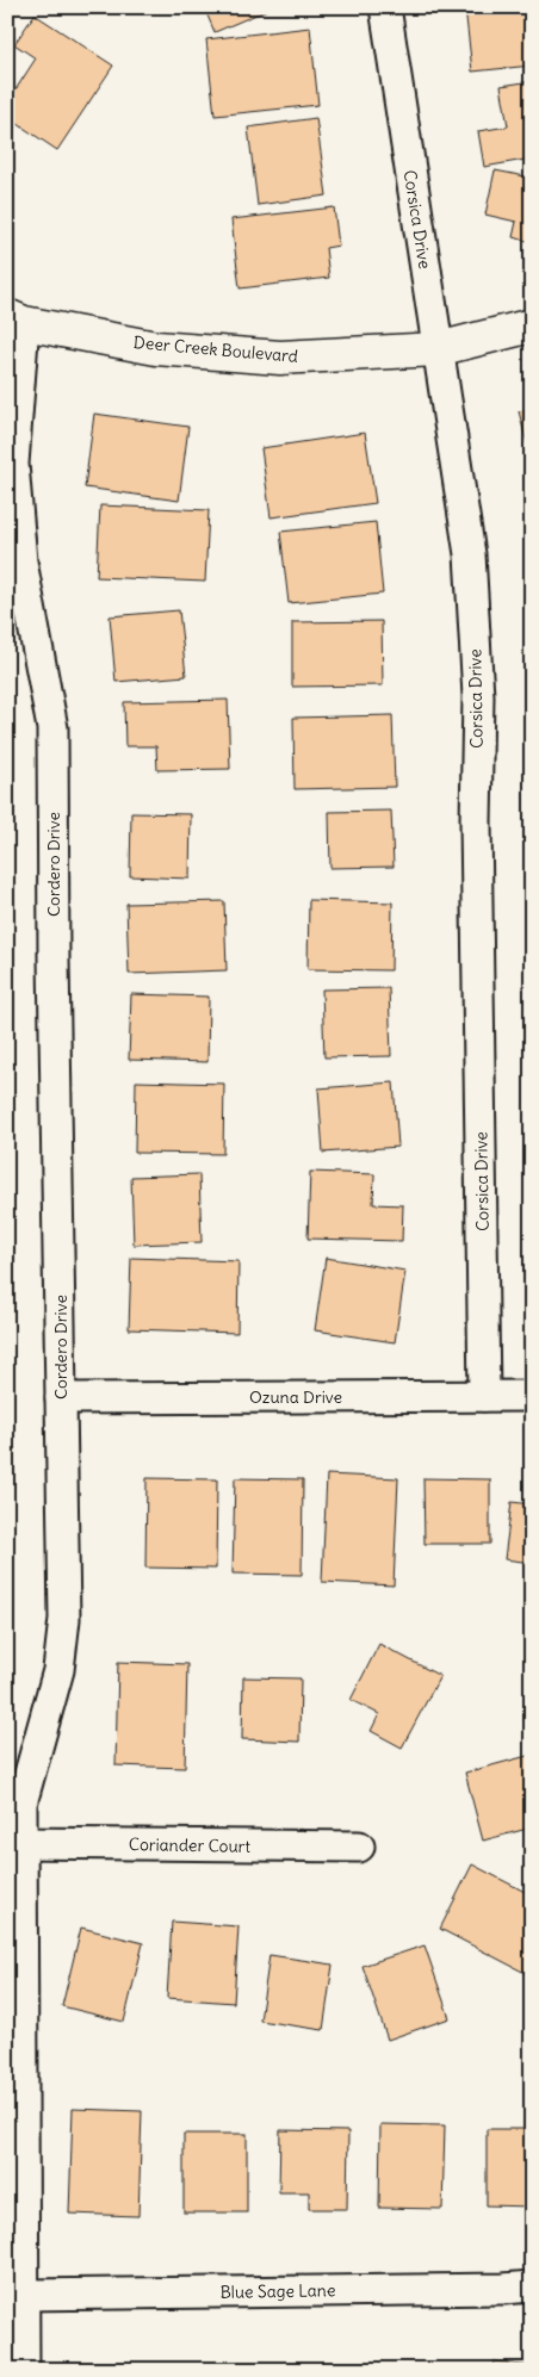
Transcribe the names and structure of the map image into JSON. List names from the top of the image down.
{
  "streets": {
    "street": [
      "Corsica Drive",
      "Deer Creek Boulevard",
      "Cordero Drive",
      "Ozuna Drive",
      "Coriander Court",
      "Blue Sage Lane"
    ]
  },
  "crossings": [
    ["Corsica Drive", "Deer Creek Boulevard"],
    ["Corsica Drive", "Ozuna Drive"],
    ["Deer Creek Boulevard", "Cordero Drive"],
    ["Cordero Drive", "Ozuna Drive"],
    ["Cordero Drive", "Coriander Court"],
    ["Cordero Drive", "Blue Sage Lane"]
  ]
}
